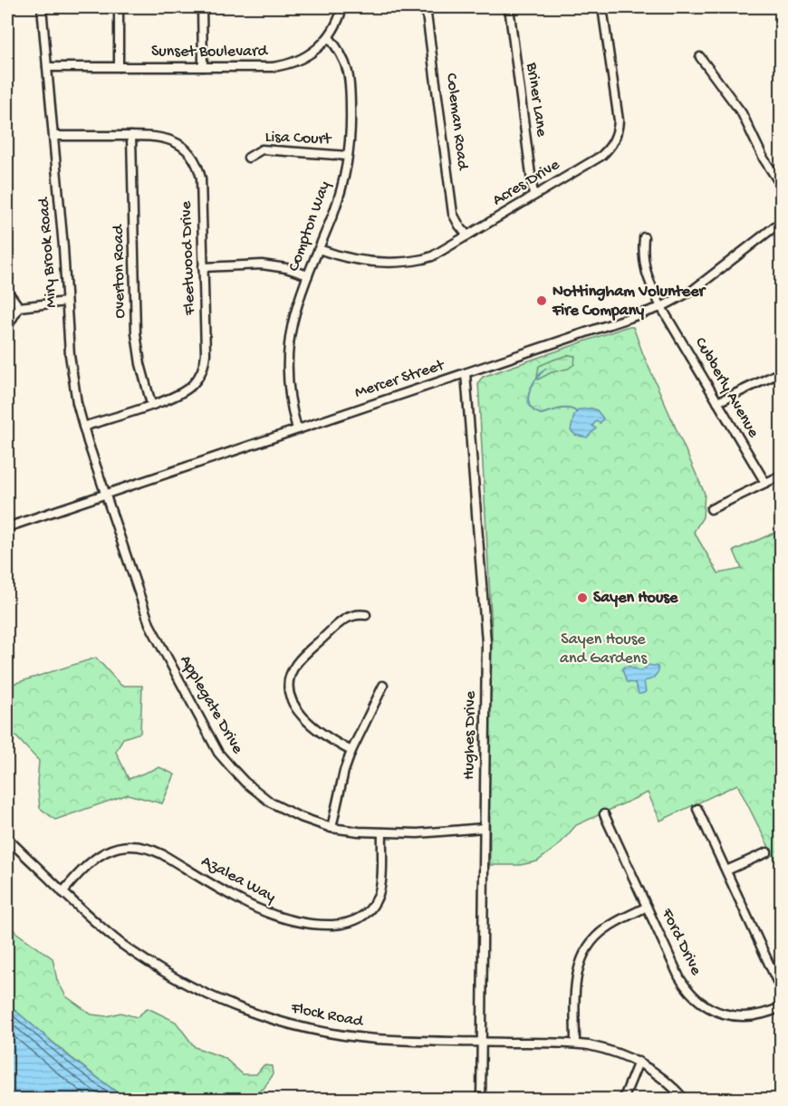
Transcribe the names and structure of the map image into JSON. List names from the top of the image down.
{
  "streets": {
    "street": [
      "Sunset Boulevard",
      "Briner Lane",
      "Coleman Road",
      "Lisa Court",
      "Acres Drive",
      "Compton Way",
      "Miry Brook Road",
      "Fleetwood Drive",
      "Overton Road",
      "Mercer Street",
      "Cubberly Avenue",
      "Applegate Drive",
      "Hughes Drive",
      "Azalea Way",
      "Ford Drive",
      "Flock Road"
    ]
  },
  "crossings": [
    ["Sunset Boulevard", "Compton Way"],
    ["Sunset Boulevard", "Miry Brook Road"],
    ["Briner Lane", "Acres Drive"],
    ["Coleman Road", "Acres Drive"],
    ["Lisa Court", "Compton Way"],
    ["Acres Drive", "Compton Way"],
    ["Compton Way", "Mercer Street"],
    ["Miry Brook Road", "Fleetwood Drive"],
    ["Miry Brook Road", "Mercer Street"],
    ["Miry Brook Road", "Applegate Drive"],
    ["Fleetwood Drive", "Overton Road"],
    ["Mercer Street", "Cubberly Avenue"],
    ["Mercer Street", "Applegate Drive"],
    ["Mercer Street", "Hughes Drive"],
    ["Applegate Drive", "Hughes Drive"],
    ["Applegate Drive", "Azalea Way"],
    ["Hughes Drive", "Flock Road"],
    ["Azalea Way", "Flock Road"]
  ],
  "parks": ["Sayen House and Gardens"],
  "places": ["Nottingham Volunteer Fire Company", "Sayen House"]
}
